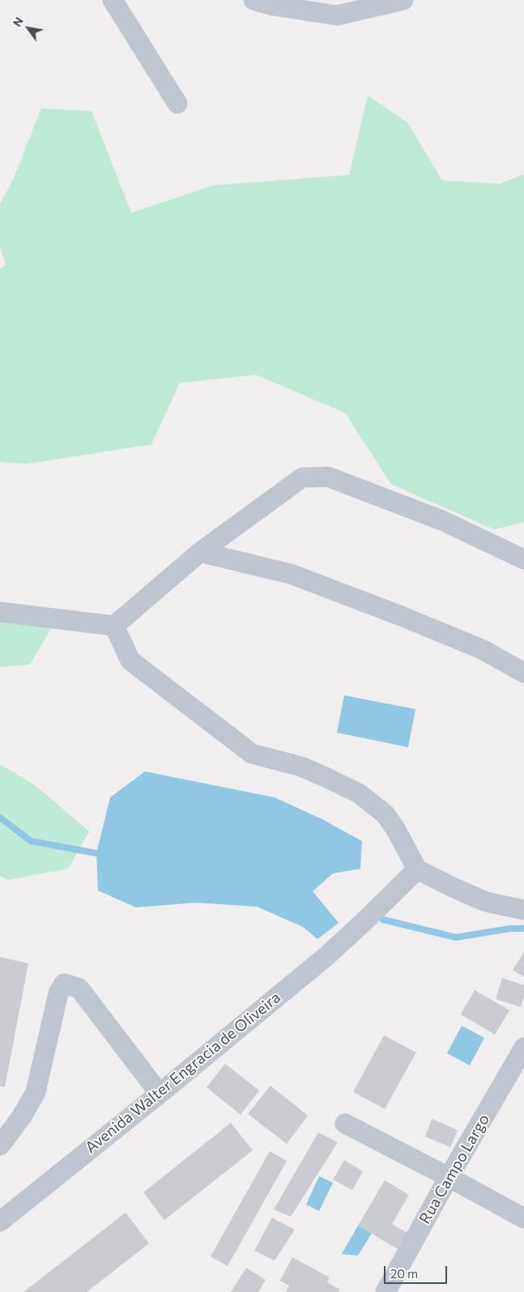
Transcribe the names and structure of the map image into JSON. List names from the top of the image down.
{
  "streets": {
    "street": ["Avenida Walter Engracia de Oliveira", "Rua Campo Largo"]
  },
  "scale_bar": "20 m",
  "north": "top left"
}
